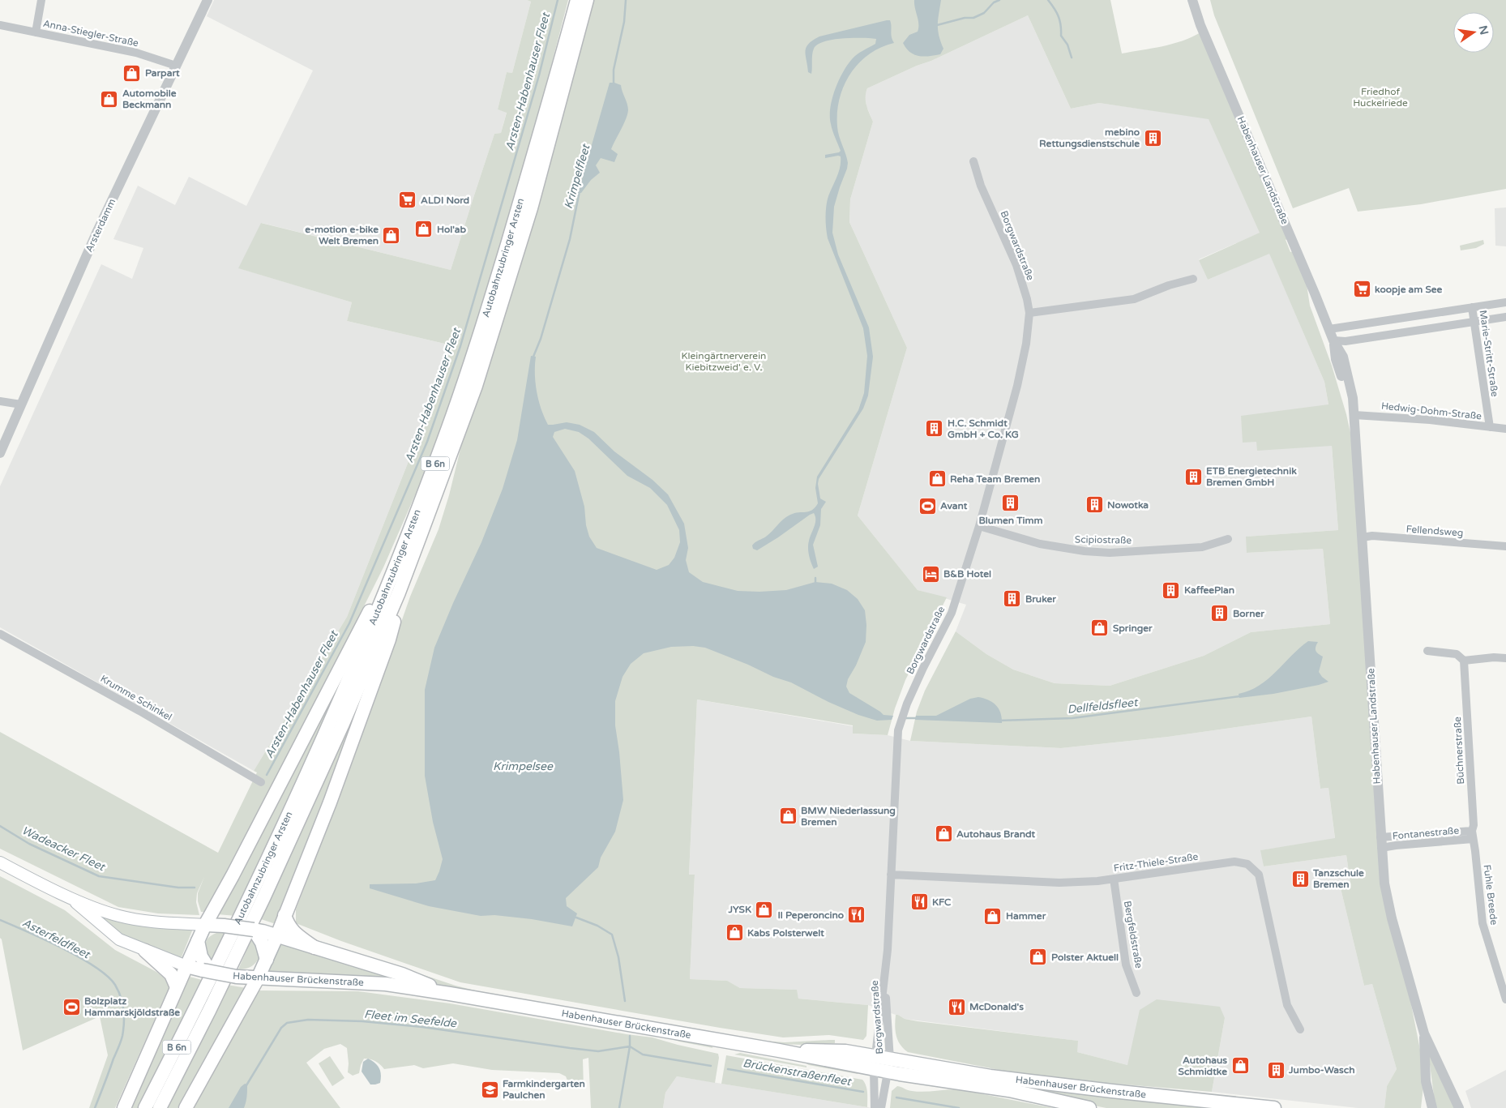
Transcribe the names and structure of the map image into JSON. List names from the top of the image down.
{
  "streets": {
    "main road": ["Autobahnzubringer Arsten", "B 6n", "Habenhauser Brückenstraße"],
    "street": [
      "Anna-Stiegler-Straße",
      "Habenhauser Landstraße",
      "Arsterdamm",
      "Borgwardstraße",
      "Marie-Stritt-Straße",
      "Hedwig-Dohm-Straße",
      "Fellendsweg",
      "Scipiostraße",
      "Krumme Schinkel",
      "Büchnerstraße",
      "Fontanestraße",
      "Fritz-Thiele-Straße",
      "Fuhle Breede",
      "Bergfeldstraße"
    ]
  },
  "crossings": [
    ["Anna-Stiegler-Straße", "Arsterdamm"],
    ["Habenhauser Landstraße", "Hedwig-Dohm-Straße"],
    ["Habenhauser Landstraße", "Fellendsweg"],
    ["Habenhauser Landstraße", "Fontanestraße"],
    ["Borgwardstraße", "Scipiostraße"],
    ["Borgwardstraße", "Fritz-Thiele-Straße"],
    ["Borgwardstraße", "Habenhauser Brückenstraße"],
    ["Marie-Stritt-Straße", "Hedwig-Dohm-Straße"],
    ["Büchnerstraße", "Fontanestraße"],
    ["Büchnerstraße", "Fuhle Breede"],
    ["Fontanestraße", "Fuhle Breede"],
    ["Fritz-Thiele-Straße", "Bergfeldstraße"]
  ],
  "water": [
    "Arsten-Habenhauser Fleet",
    "Krimpelfleet",
    "Dellfeldsfleet",
    "Krimpelsee",
    "Wadeacker Fleet",
    "Asterfeldfleet",
    "Fleet im Seefelde",
    "Brückenstraßenfleet"
  ],
  "parks": ["Friedhof Huckelriede", "Kleingärtnerverein Kiebitzweid' e. V."],
  "places": {
    "shop": [
      "Parpart",
      "Automobile Beckmann",
      "Hol'ab",
      "e-motion e-bike Welt Bremen",
      "Reha Team Bremen",
      "Springer",
      "BMW Niederlassung Bremen",
      "Autohaus Brandt",
      "JYSK",
      "Hammer",
      "Kabs Polsterwelt",
      "Polster Aktuell",
      "Autohaus Schmidtke"
    ],
    "building": [
      "mebino Rettungsdienstschule",
      "H.C. Schmidt GmbH + Co. KG",
      "ETB Energietechnik Bremen GmbH",
      "Blumen Timm",
      "Nowotka",
      "KaffeePlan",
      "Bruker",
      "Borner",
      "Tanzschule Bremen",
      "Jumbo-Wasch"
    ],
    "supermarket": ["ALDI Nord", "koopje am See"],
    "sports": ["Avant", "Bolzplatz Hammarskjöldstraße"],
    "hotel": ["B&B Hotel"],
    "restaurant": ["KFC", "Il Peperoncino", "McDonald's"],
    "school or university": ["Farmkindergarten Paulchen"]
  },
  "north": "right"
}
